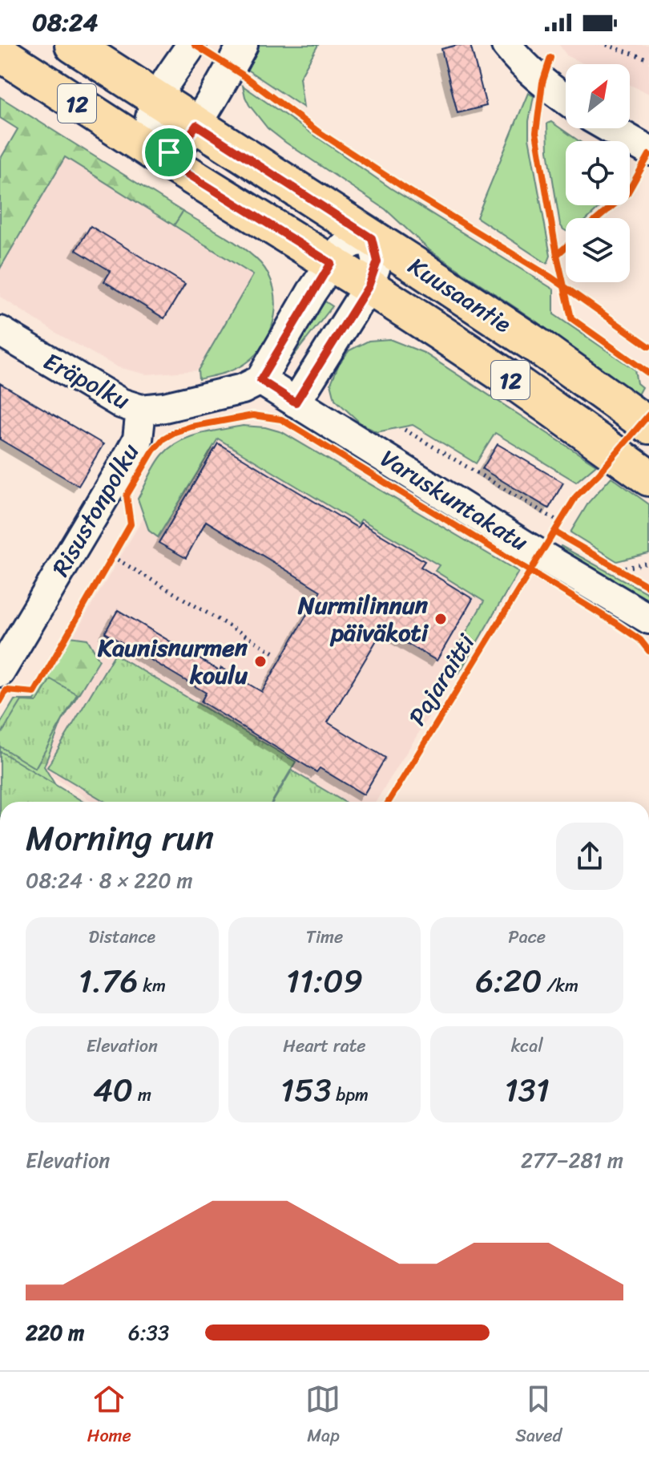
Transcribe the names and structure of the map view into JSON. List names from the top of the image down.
{
  "streets": {
    "main road": ["12", "Kuusaantie"],
    "street": ["Eräpolku", "Varuskuntakatu", "Risustonpolku"],
    "cycle path": ["Pajaraitti"]
  },
  "crossings": [
    ["Eräpolku", "Risustonpolku"],
    ["Varuskuntakatu", "Risustonpolku"]
  ],
  "places": ["Nurmilinnun päiväkoti", "Kaunisnurmen koulu"],
  "north": "top right",
  "page": {
    "status": "08:24",
    "heading": ["Morning run", "08:24 · 8 × 220 m"],
    "stats": [
      ["Distance", "1.76 km"],
      ["Time", "11:09"],
      ["Pace", "6:20 /km"],
      ["Elevation", "40 m"],
      ["Heart rate", "153 bpm"],
      ["kcal", "131"]
    ],
    "chart": ["Elevation", "277–281 m"],
    "list": [
      {
        "name": "220 m",
        "note": "6:33"
      }
    ],
    "tabs": ["Home", "Map", "Saved"]
  }
}
